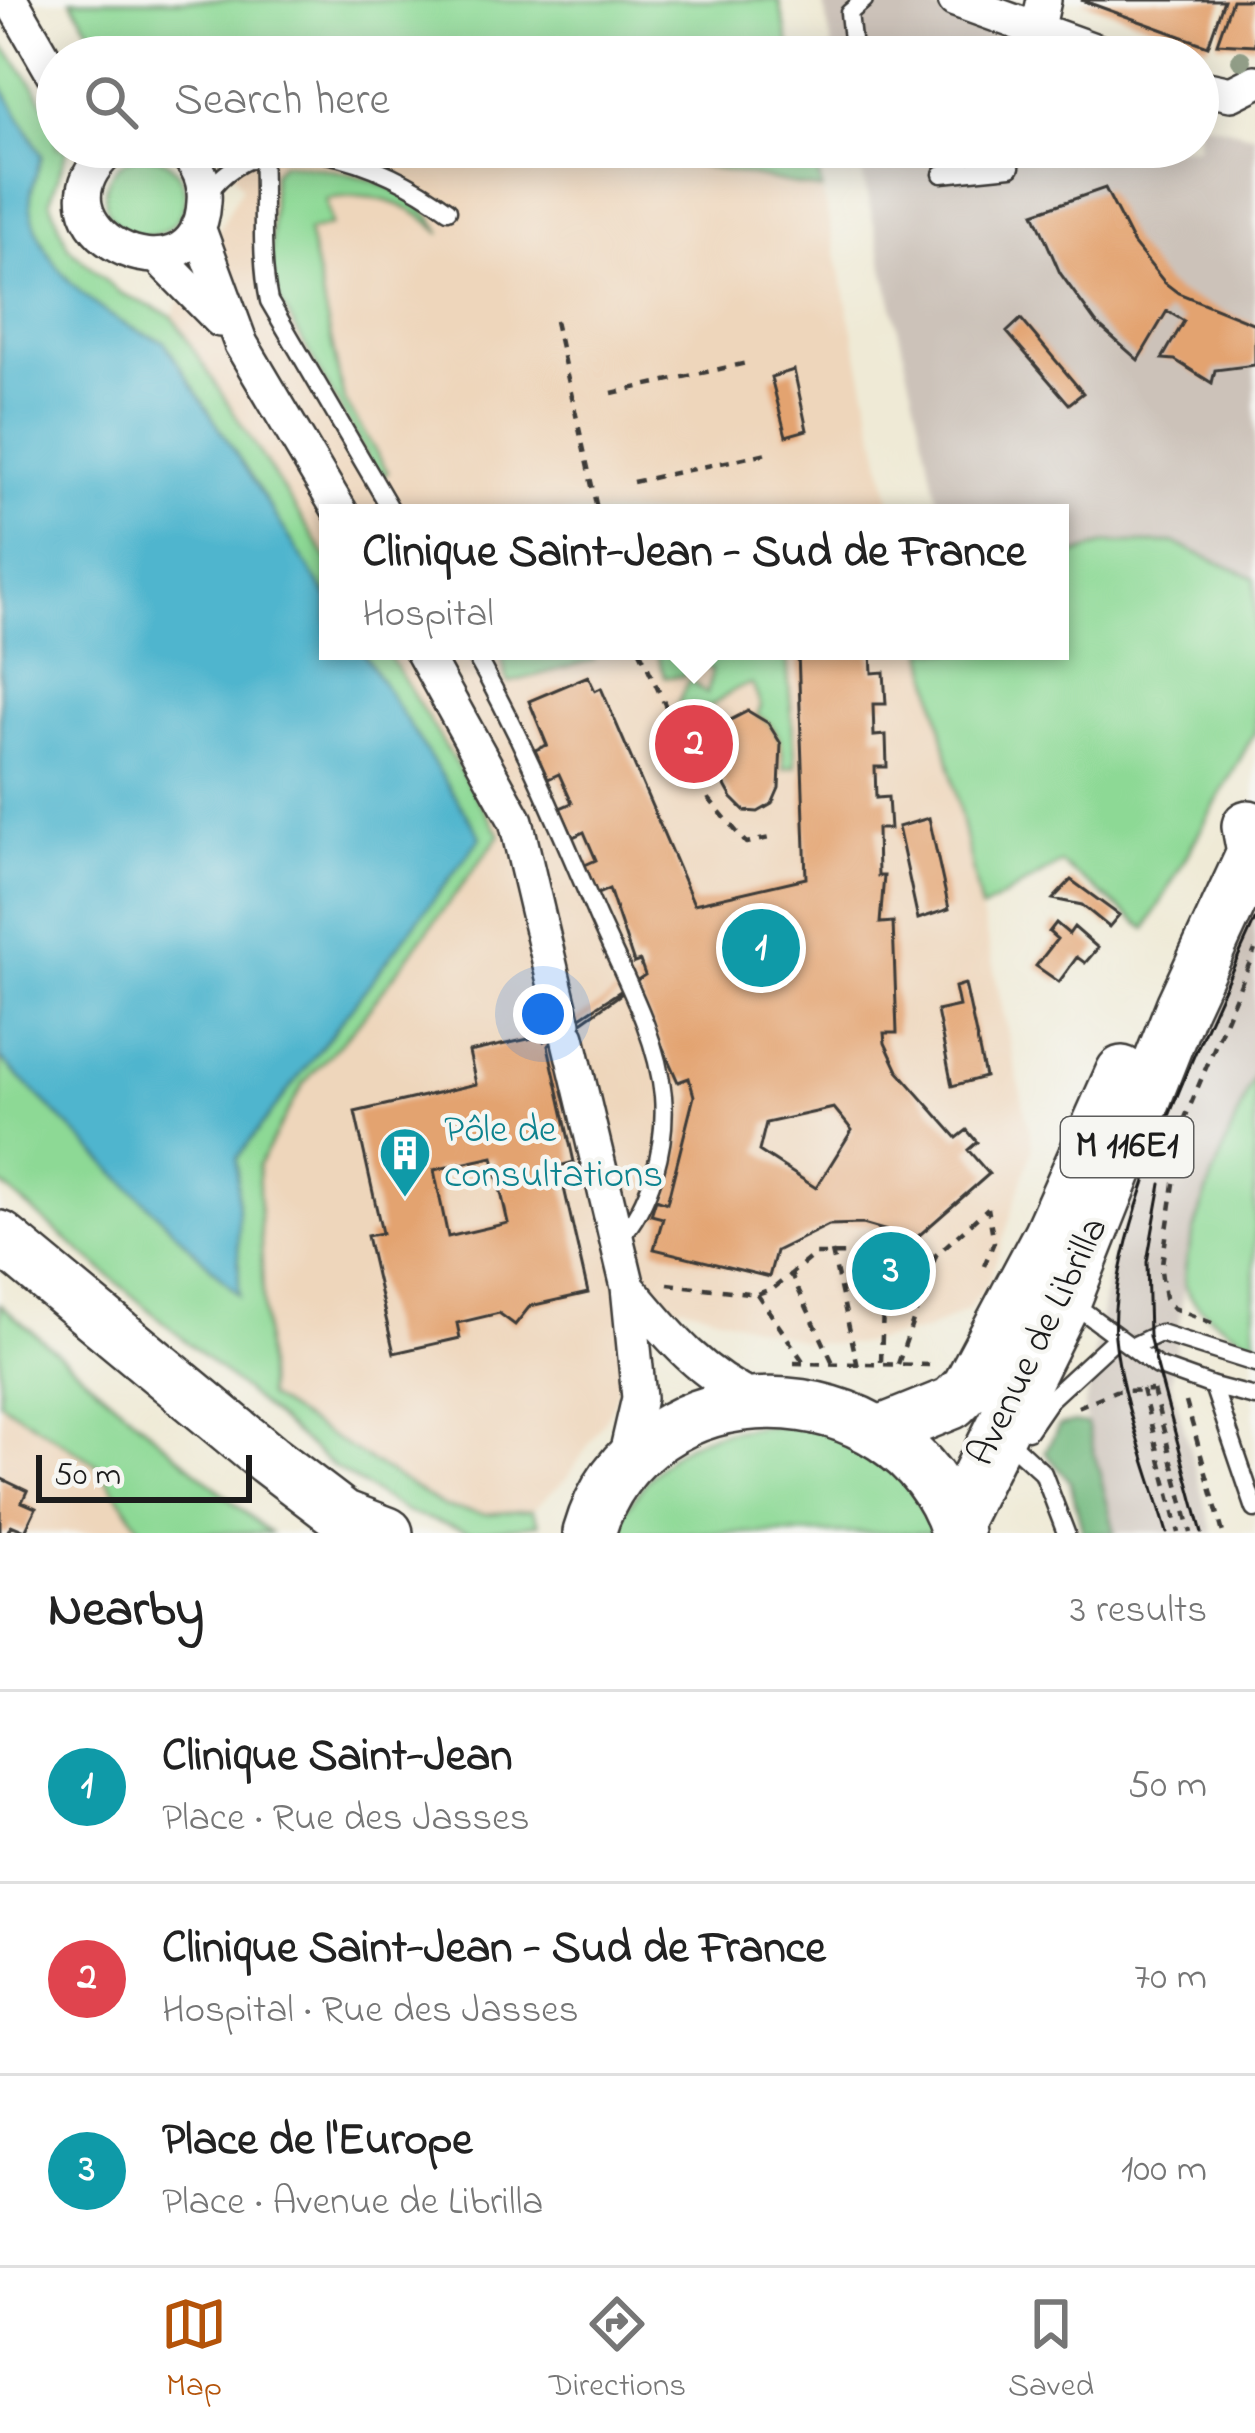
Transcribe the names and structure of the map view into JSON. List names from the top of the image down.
{
  "streets": {
    "main road": ["M 116E1", "Avenue de Librilla"]
  },
  "places": {
    "building": ["Pôle de consultations"]
  },
  "scale_bar": "50 m",
  "page": {
    "search": "Search here",
    "popup": ["Clinique Saint-Jean - Sud de France", "Hospital"],
    "pins": ["2", "1", "3"],
    "scale": "50 m",
    "heading": ["Nearby", "3 results"],
    "list": [
      {
        "mark": "1",
        "name": "Clinique Saint-Jean",
        "note": "Place · Rue des Jasses",
        "value": "50 m"
      },
      {
        "mark": "2",
        "name": "Clinique Saint-Jean - Sud de France",
        "note": "Hospital · Rue des Jasses",
        "value": "70 m"
      },
      {
        "mark": "3",
        "name": "Place de l'Europe",
        "note": "Place · Avenue de Librilla",
        "value": "100 m"
      }
    ],
    "nav": ["Map", "Directions", "Saved"]
  }
}
